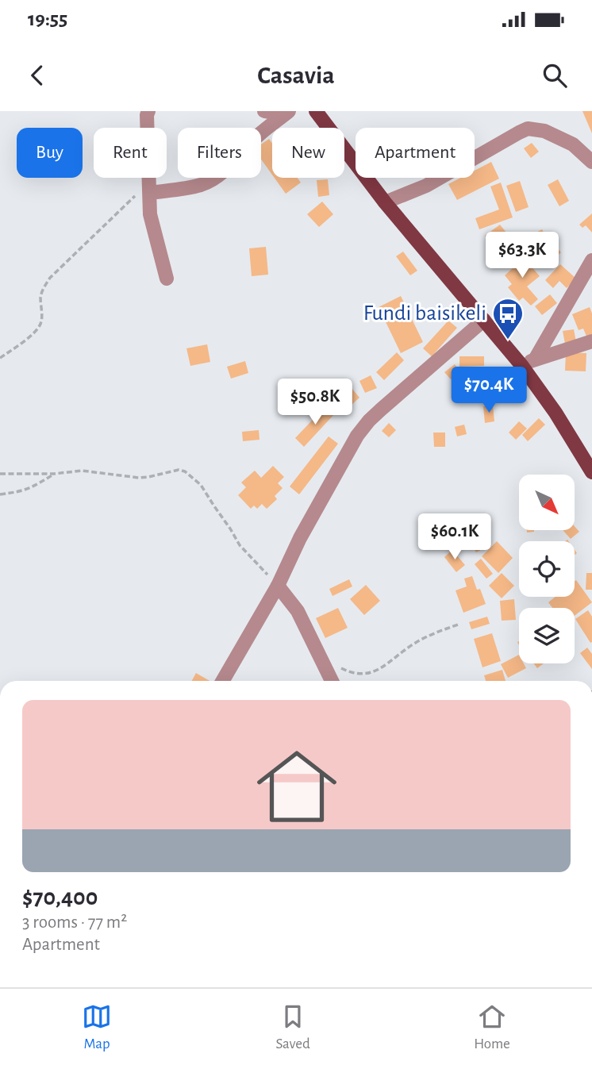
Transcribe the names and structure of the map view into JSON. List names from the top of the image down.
{
  "places": {
    "bus stop": ["Fundi baisikeli"]
  },
  "north": "bottom right",
  "page": {
    "status": "19:55",
    "header": "Casavia",
    "chip": [
      "Buy",
      "Rent",
      "Filters",
      "New",
      "Apartment"
    ],
    "price": [
      "$63.3K",
      "$70.4K",
      "$50.8K",
      "$60.1K"
    ],
    "list": [
      {
        "name": "$70,400",
        "note": "3 rooms · 77 m² · Apartment"
      }
    ],
    "tabs": ["Map", "Saved", "Home"]
  }
}
